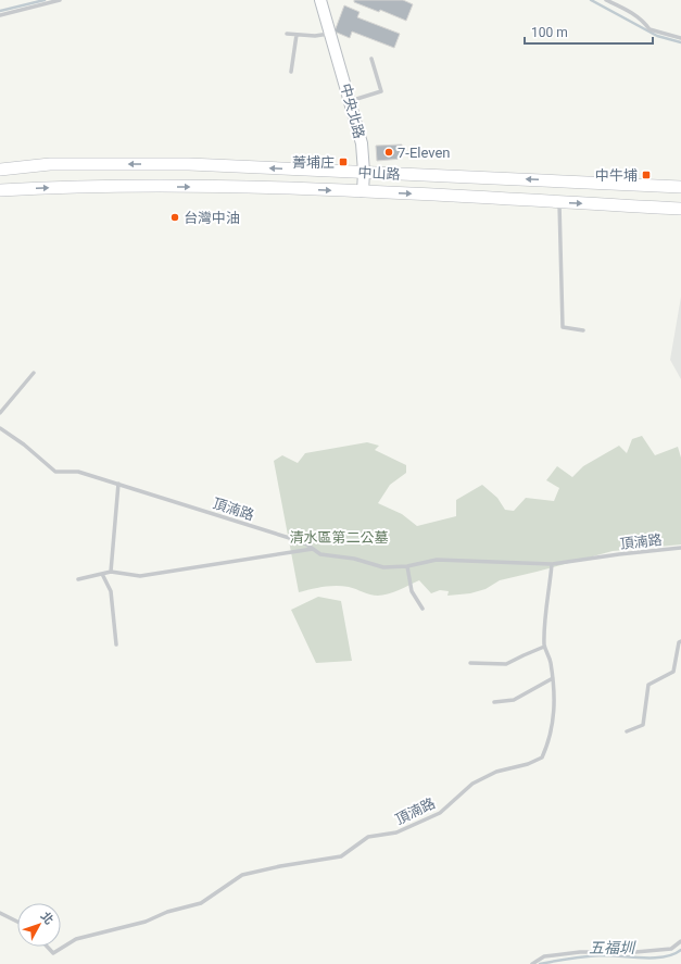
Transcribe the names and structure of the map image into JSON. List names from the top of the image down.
{
  "streets": {
    "main road": ["中山路"],
    "street": ["中央北路"],
    "lane": ["頂湳路"]
  },
  "crossings": [
    ["中央北路", "中山路"]
  ],
  "water": ["五福圳"],
  "parks": ["清水區第二公墓"],
  "places": {
    "other": ["7-Eleven", "台灣中油"],
    "transit": ["菁埔庄", "中牛埔"]
  },
  "scale_bar": "100 m",
  "north": "top right"
}
